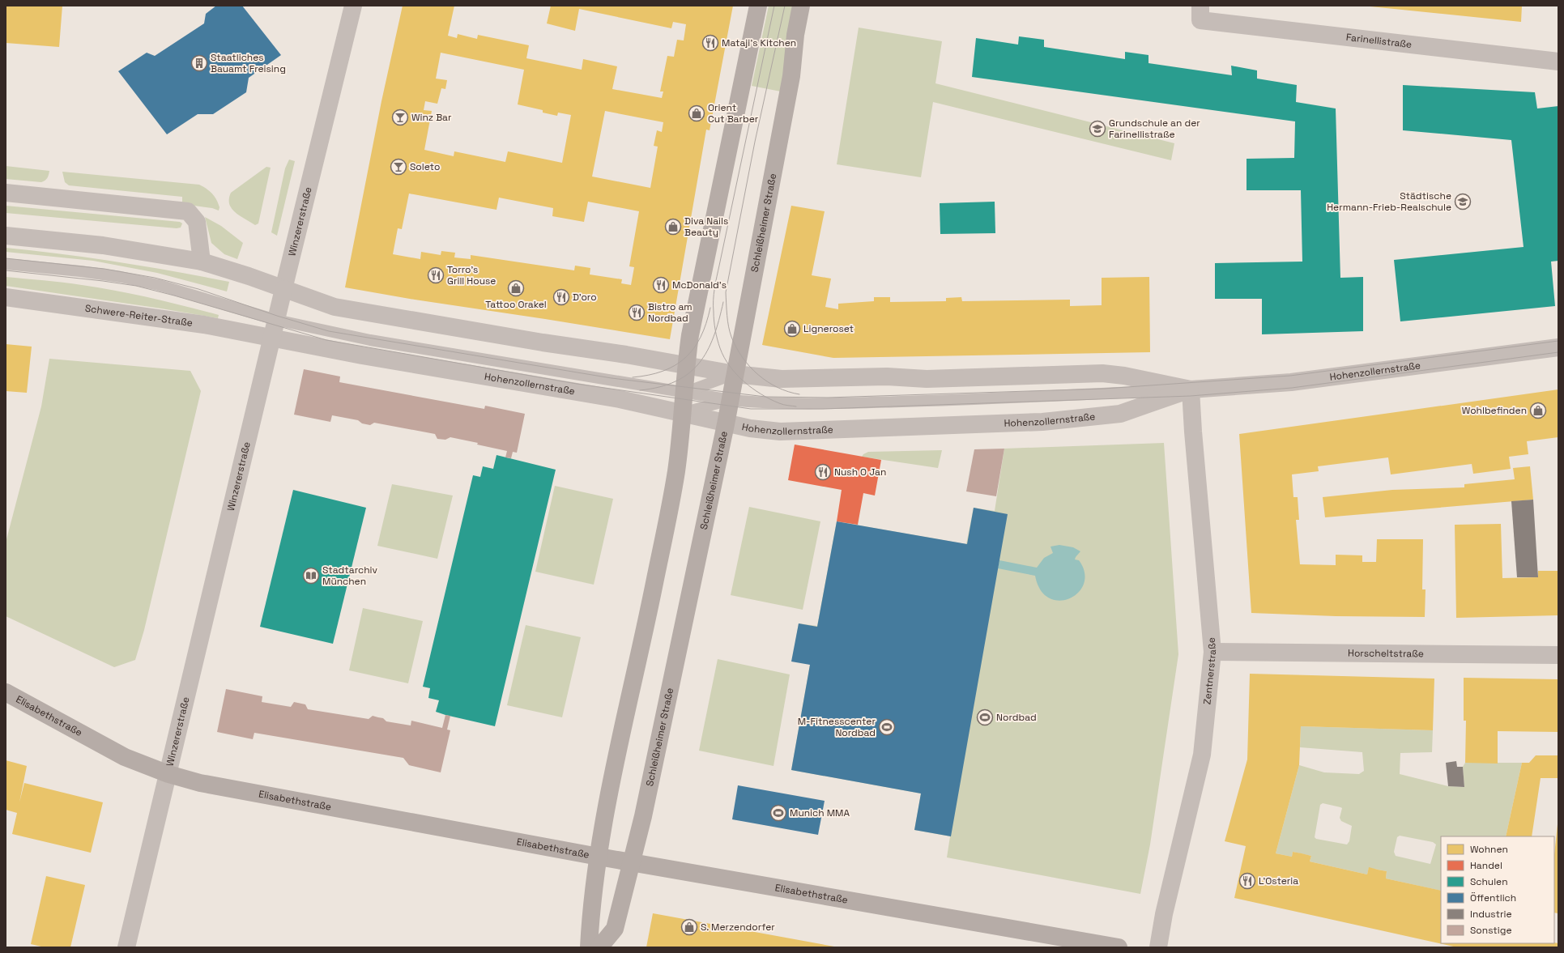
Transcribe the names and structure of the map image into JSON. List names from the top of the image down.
{
  "streets": {
    "main road": ["Schleißheimer Straße", "Elisabethstraße"],
    "street": [
      "Farinellistraße",
      "Winzererstraße",
      "Schwere-Reiter-Straße",
      "Hohenzollernstraße",
      "Horscheltstraße",
      "Zentnerstraße"
    ]
  },
  "crossings": [
    ["Winzererstraße", "Schwere-Reiter-Straße"],
    ["Winzererstraße", "Hohenzollernstraße"],
    ["Winzererstraße", "Elisabethstraße"],
    ["Schleißheimer Straße", "Hohenzollernstraße"],
    ["Schleißheimer Straße", "Elisabethstraße"],
    ["Schwere-Reiter-Straße", "Hohenzollernstraße"],
    ["Hohenzollernstraße", "Zentnerstraße"],
    ["Horscheltstraße", "Zentnerstraße"]
  ],
  "places": {
    "restaurant": [
      "Mataji's Kitchen",
      "Torro's Grill House",
      "McDonald's",
      "D’oro",
      "Bistro am Nordbad",
      "Nush O Jan",
      "L'Osteria"
    ],
    "building": ["Staatliches Bauamt Freising"],
    "shop": [
      "Orient Cut Barber",
      "Diva Nails Beauty",
      "Tattoo Orakel",
      "Ligneroset",
      "Wohlbefinden",
      "S. Merzendorfer"
    ],
    "bar": ["Winz Bar", "Soleto"],
    "school or university": ["Grundschule an der Farinellistraße", "Städtische Hermann-Frieb-Realschule"],
    "library": ["Stadtarchiv München"],
    "sports": ["Nordbad", "M-Fitnesscenter Nordbad", "Munich MMA"]
  },
  "legend": [
    "Wohnen",
    "Handel",
    "Schulen",
    "Öffentlich",
    "Industrie",
    "Sonstige"
  ]
}
